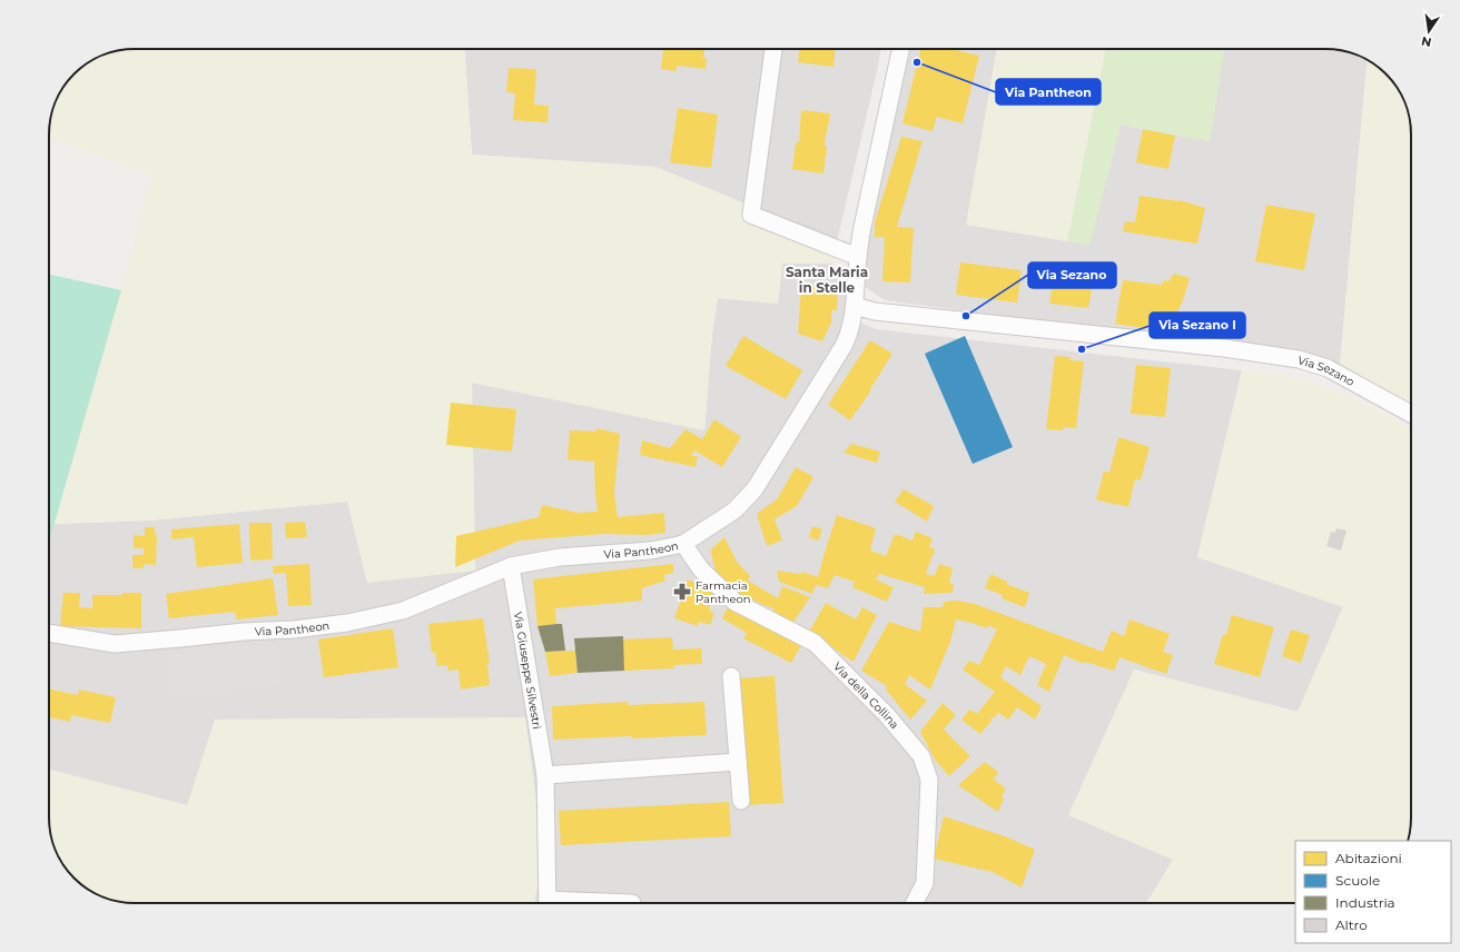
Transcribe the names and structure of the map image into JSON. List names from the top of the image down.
{
  "streets": {
    "street": [
      "Via Sezano",
      "Via Pantheon",
      "Via Giuseppe Silvestri",
      "Via della Collina"
    ]
  },
  "crossings": [
    ["Via Sezano", "Via Pantheon"],
    ["Via Pantheon", "Via Giuseppe Silvestri"],
    ["Via Pantheon", "Via della Collina"]
  ],
  "districts": ["Santa Maria in Stelle"],
  "places": {
    "other": ["Via Pantheon", "Via Sezano", "Via Sezano I"],
    "pharmacy": ["Farmacia Pantheon"]
  },
  "legend": [
    "Abitazioni",
    "Scuole",
    "Industria",
    "Altro"
  ],
  "north": "bottom"
}
